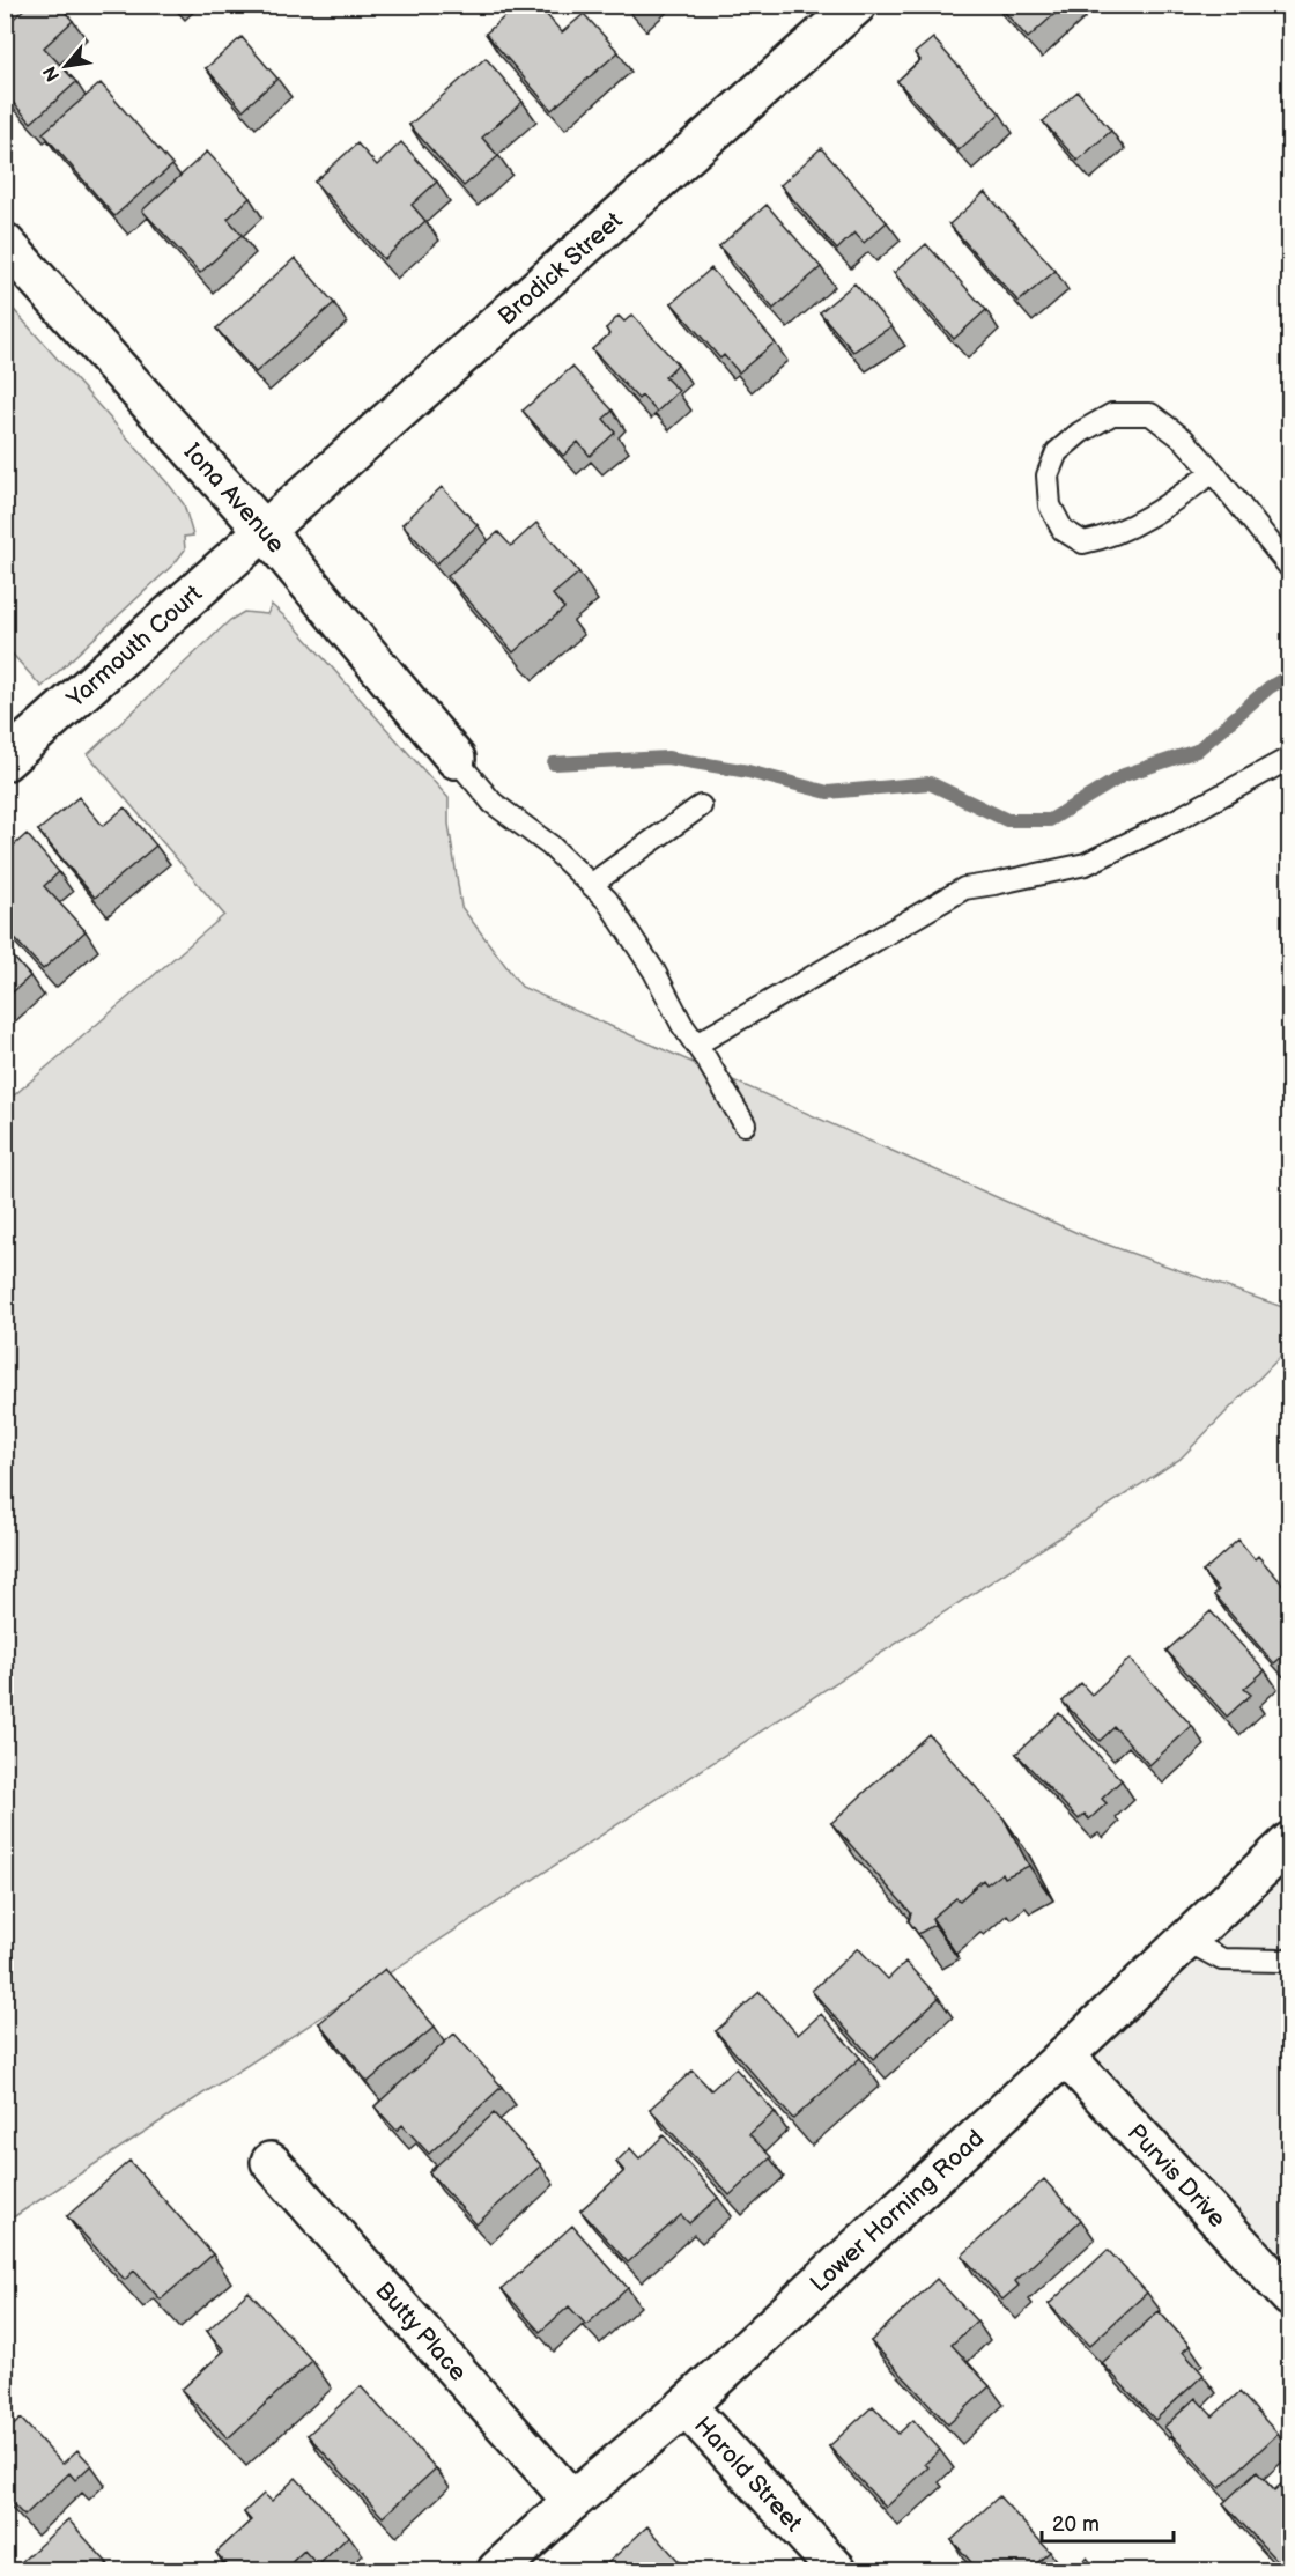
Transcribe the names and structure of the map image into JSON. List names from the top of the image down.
{
  "streets": {
    "street": [
      "Brodick Street",
      "Iona Avenue",
      "Yarmouth Court",
      "Purvis Drive",
      "Lower Horning Road",
      "Butty Place",
      "Harold Street"
    ]
  },
  "crossings": [
    ["Brodick Street", "Iona Avenue"],
    ["Brodick Street", "Yarmouth Court"],
    ["Iona Avenue", "Yarmouth Court"],
    ["Purvis Drive", "Lower Horning Road"],
    ["Lower Horning Road", "Butty Place"],
    ["Lower Horning Road", "Harold Street"]
  ],
  "scale_bar": "20 m",
  "north": "bottom left"
}
